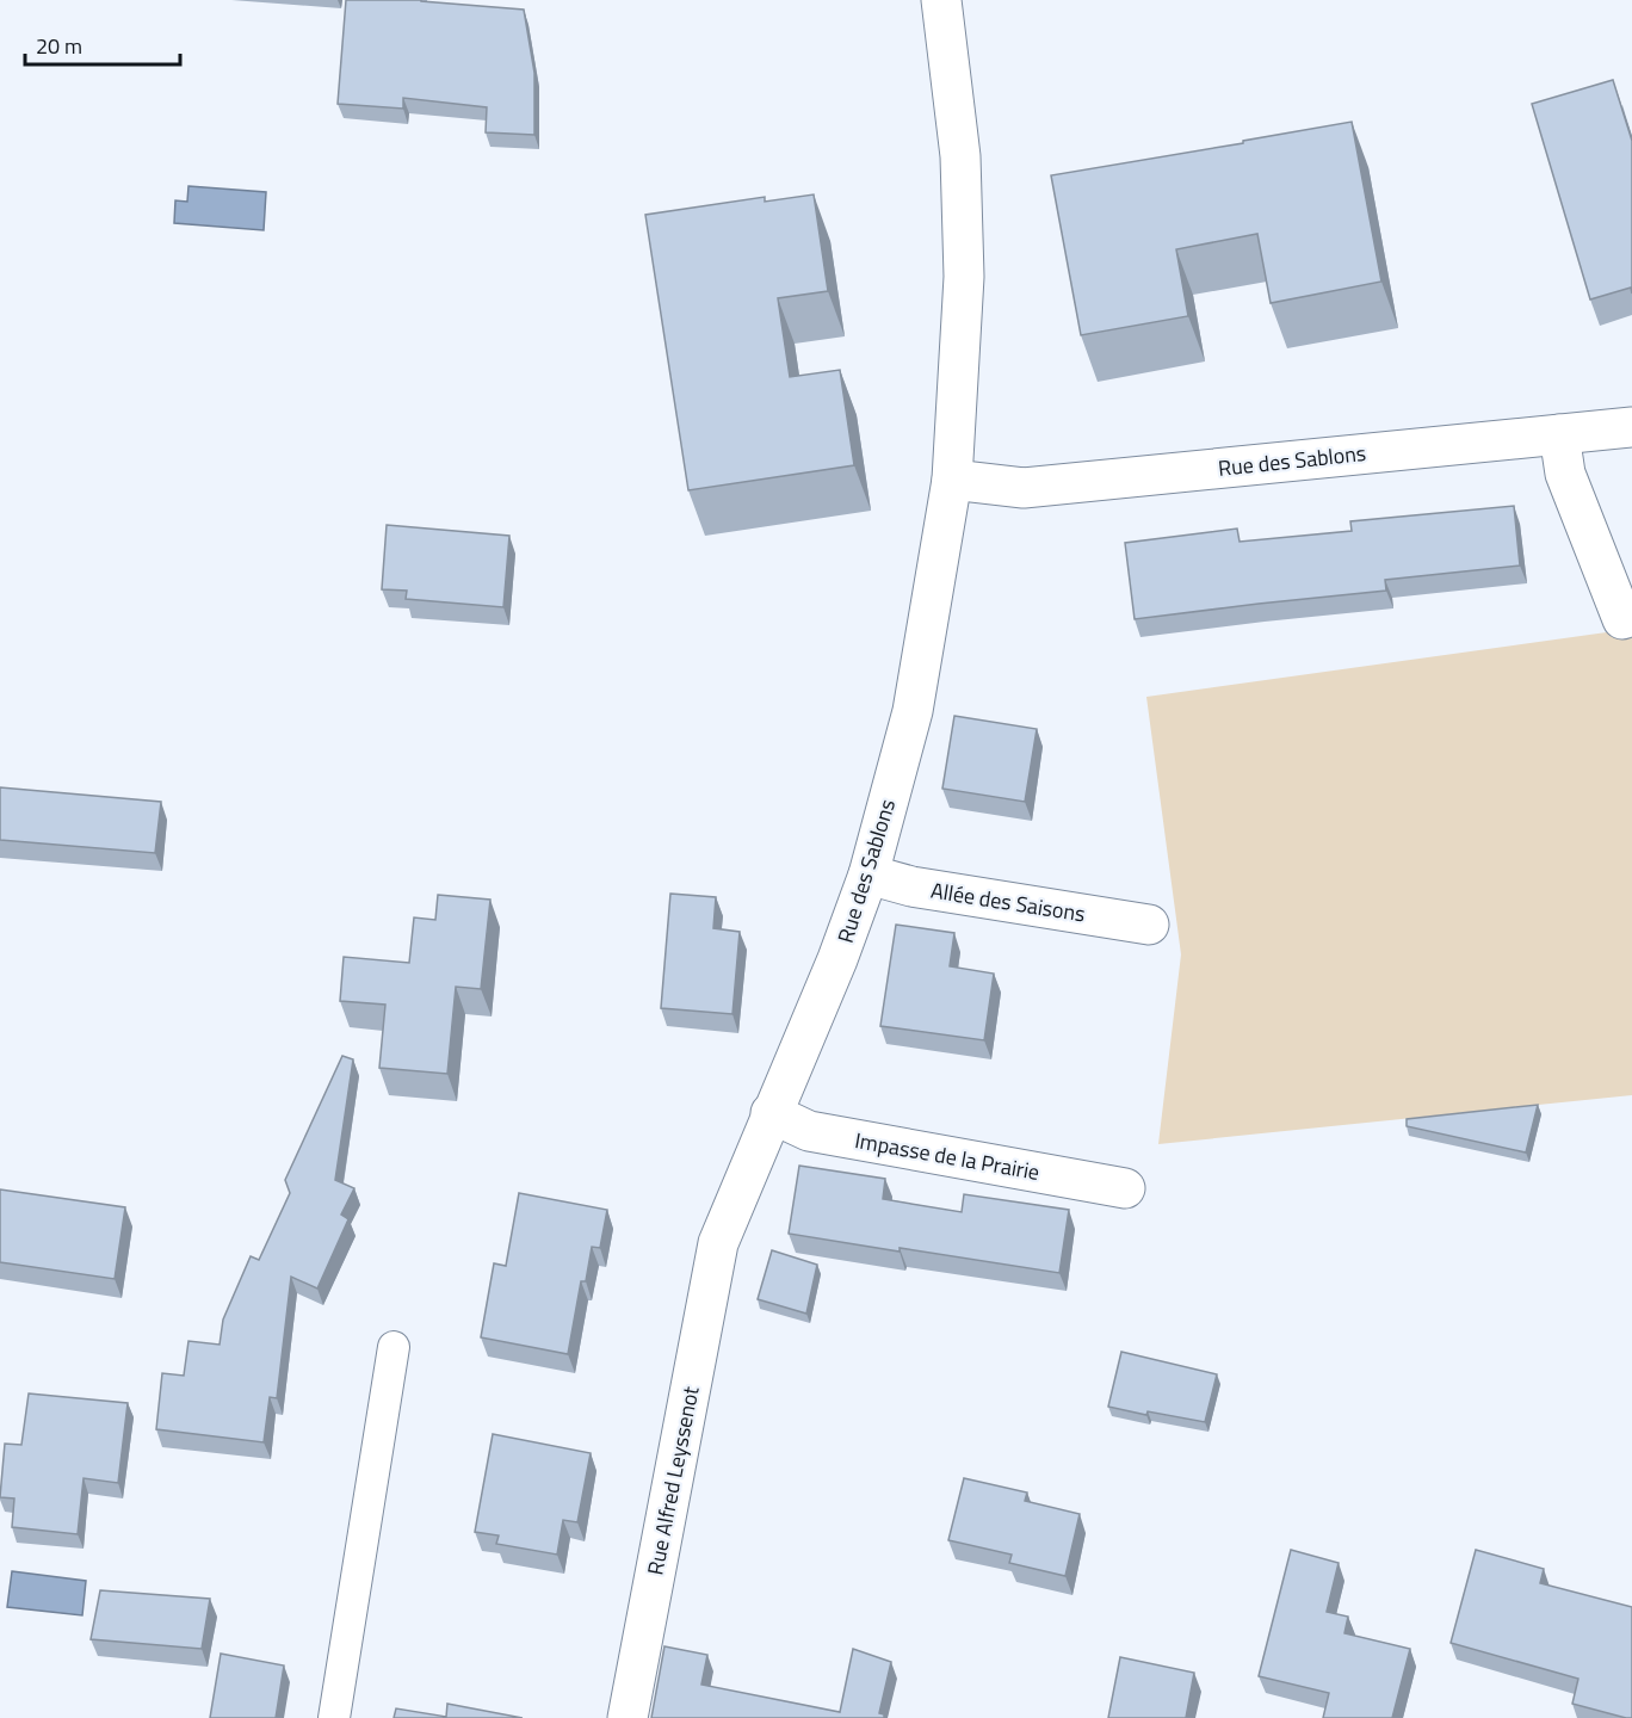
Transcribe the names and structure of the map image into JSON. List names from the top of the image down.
{
  "streets": {
    "street": [
      "Rue des Sablons",
      "Allée des Saisons",
      "Impasse de la Prairie",
      "Rue Alfred Leyssenot"
    ]
  },
  "crossings": [
    ["Rue des Sablons", "Allée des Saisons"],
    ["Rue des Sablons", "Impasse de la Prairie"],
    ["Rue des Sablons", "Rue Alfred Leyssenot"]
  ],
  "scale_bar": "20 m"
}
